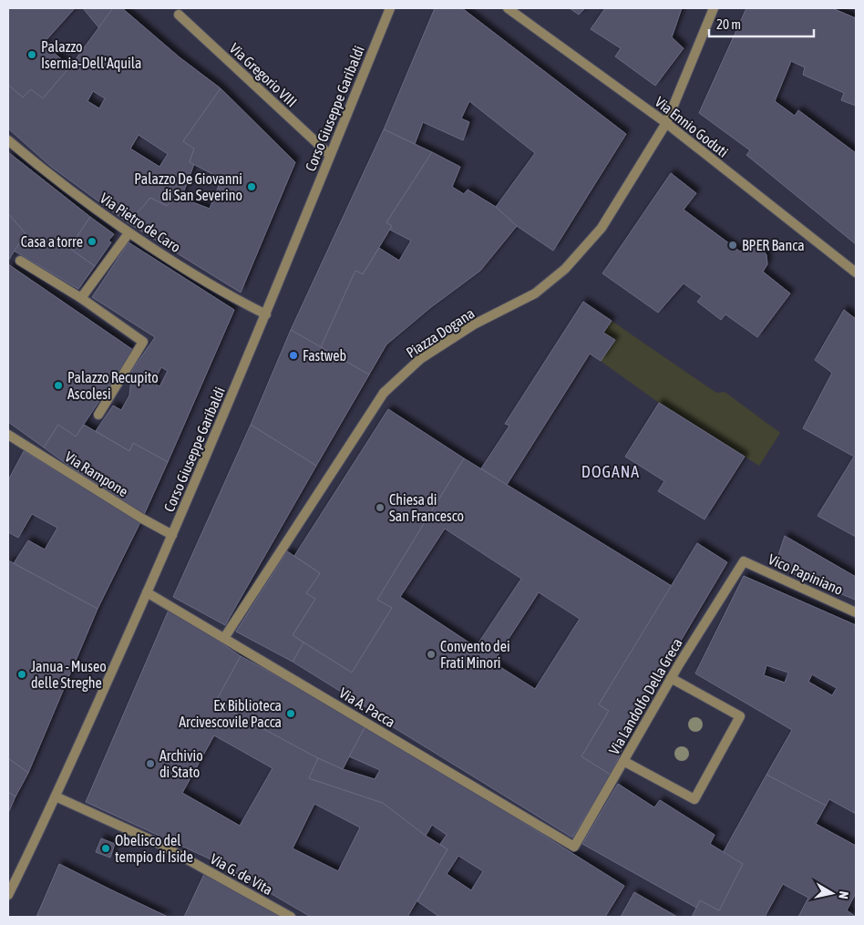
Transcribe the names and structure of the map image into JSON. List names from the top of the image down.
{
  "streets": {
    "street": [
      "Via Gregorio VIII",
      "Corso Giuseppe Garibaldi",
      "Via Ennio Goduti",
      "Via Pietro de Caro",
      "Piazza Dogana",
      "Via Rampone",
      "Vico Papiniano",
      "Via Landolfo Della Greca",
      "Via A. Pacca",
      "Via G. de Vita"
    ]
  },
  "crossings": [
    ["Via Gregorio VIII", "Corso Giuseppe Garibaldi"],
    ["Corso Giuseppe Garibaldi", "Via Pietro de Caro"],
    ["Corso Giuseppe Garibaldi", "Via Rampone"],
    ["Corso Giuseppe Garibaldi", "Via A. Pacca"],
    ["Corso Giuseppe Garibaldi", "Via G. de Vita"],
    ["Via Ennio Goduti", "Piazza Dogana"],
    ["Piazza Dogana", "Via A. Pacca"],
    ["Vico Papiniano", "Via Landolfo Della Greca"],
    ["Via Landolfo Della Greca", "Via A. Pacca"]
  ],
  "districts": ["DOGANA"],
  "places": [
    "Palazzo Isernia-Dell'Aquila",
    "Palazzo De Giovanni di San Severino",
    "Casa a torre",
    "BPER Banca",
    "Fastweb",
    "Palazzo Recupito Ascolesi",
    "Chiesa di San Francesco",
    "Convento dei Frati Minori",
    "Janua - Museo delle Streghe",
    "Ex Biblioteca Arcivescovile Pacca",
    "Archivio di Stato",
    "Obelisco del tempio di Iside"
  ],
  "scale_bar": "20 m",
  "north": "right"
}
